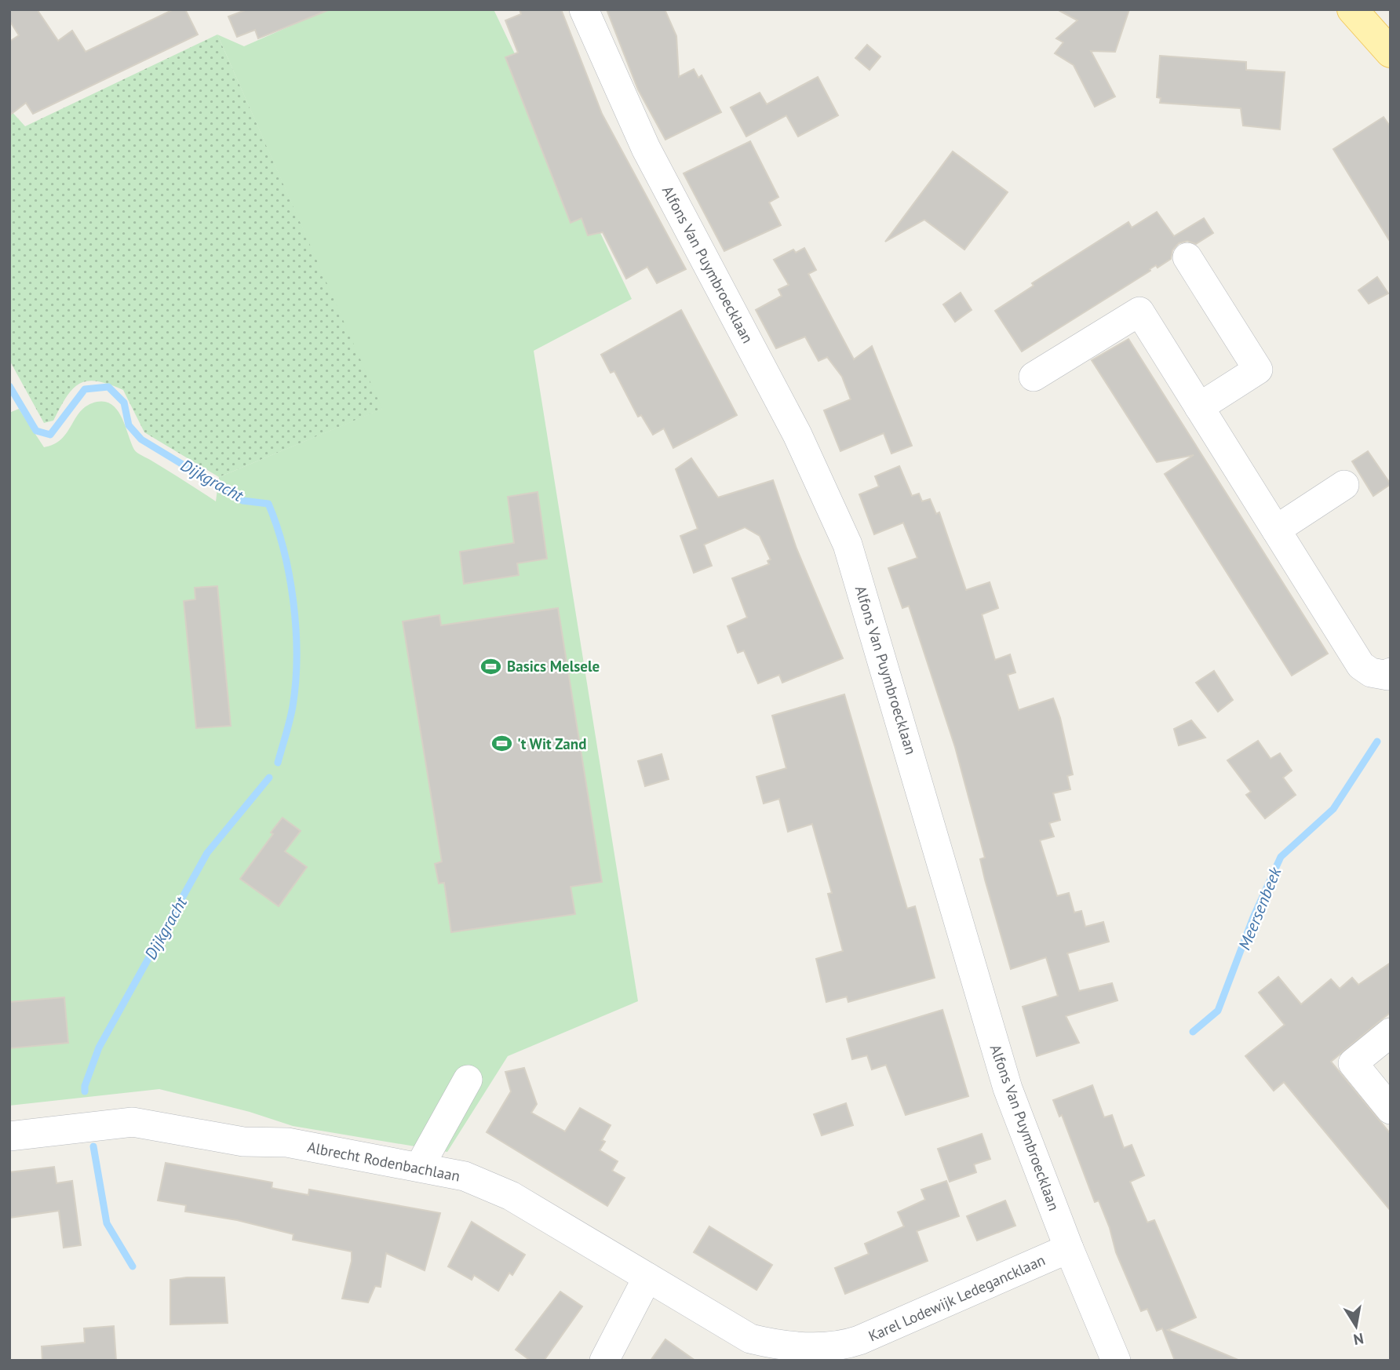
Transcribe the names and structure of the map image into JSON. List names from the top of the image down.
{
  "streets": {
    "street": ["Alfons Van Puymbroecklaan", "Albrecht Rodenbachlaan", "Karel Lodewijk Ledegancklaan"]
  },
  "crossings": [
    ["Alfons Van Puymbroecklaan", "Karel Lodewijk Ledegancklaan"],
    ["Albrecht Rodenbachlaan", "Karel Lodewijk Ledegancklaan"]
  ],
  "water": ["Dijkgracht", "Meersenbeek"],
  "places": {
    "sports": ["Basics Melsele", "'t Wit Zand"]
  },
  "north": "bottom"
}
